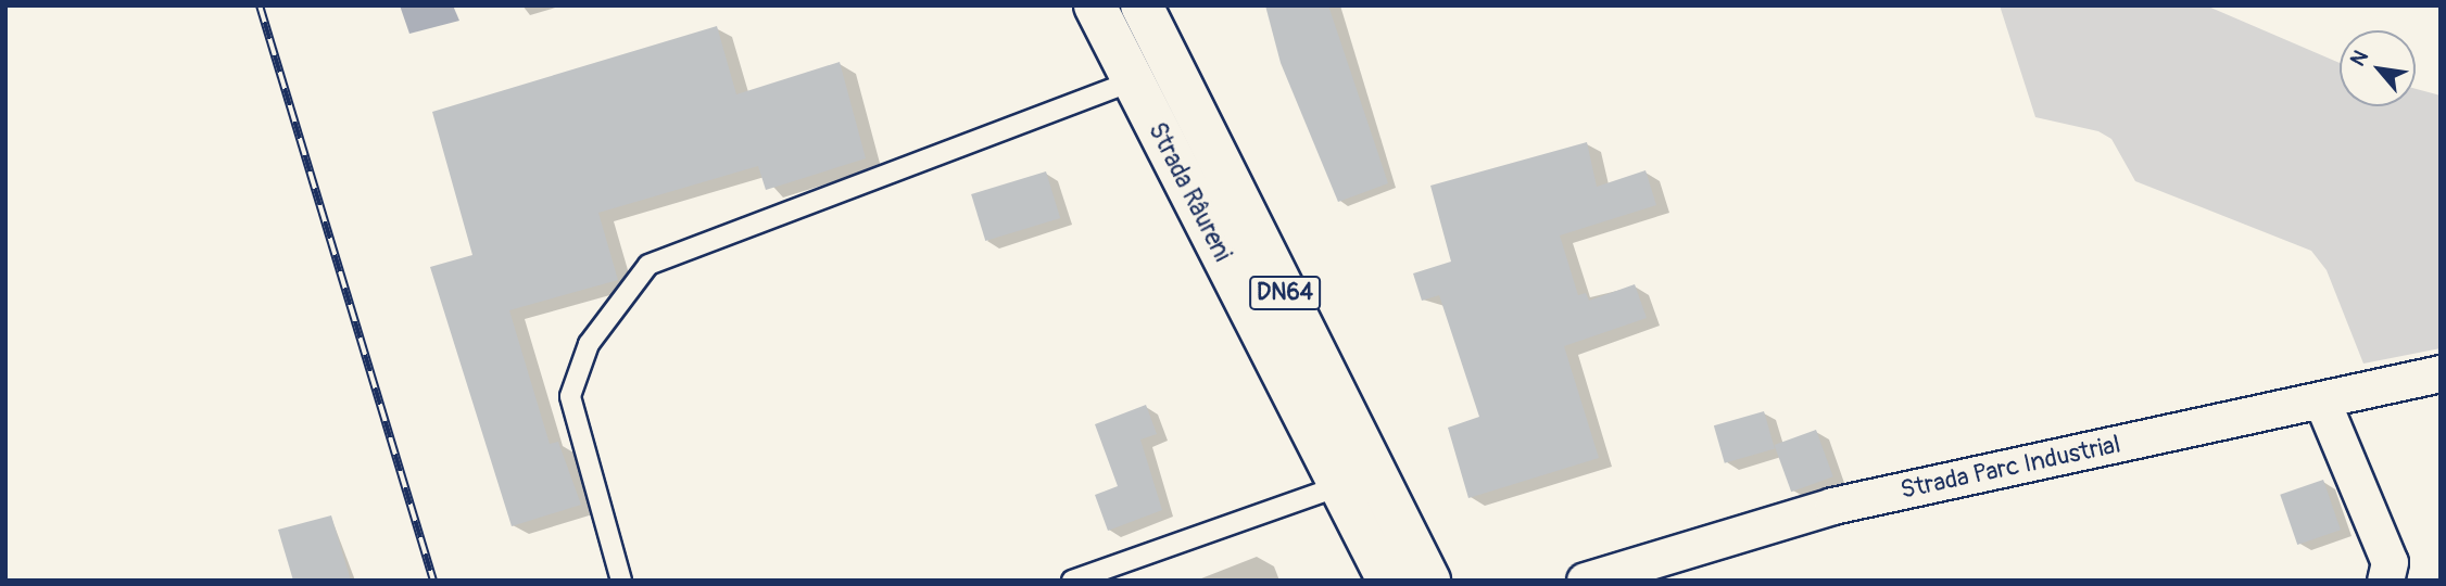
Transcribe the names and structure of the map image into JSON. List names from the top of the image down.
{
  "streets": {
    "main road": ["Strada Râureni", "DN64"],
    "street": ["Strada Parc Industrial"]
  },
  "north": "top left"
}
